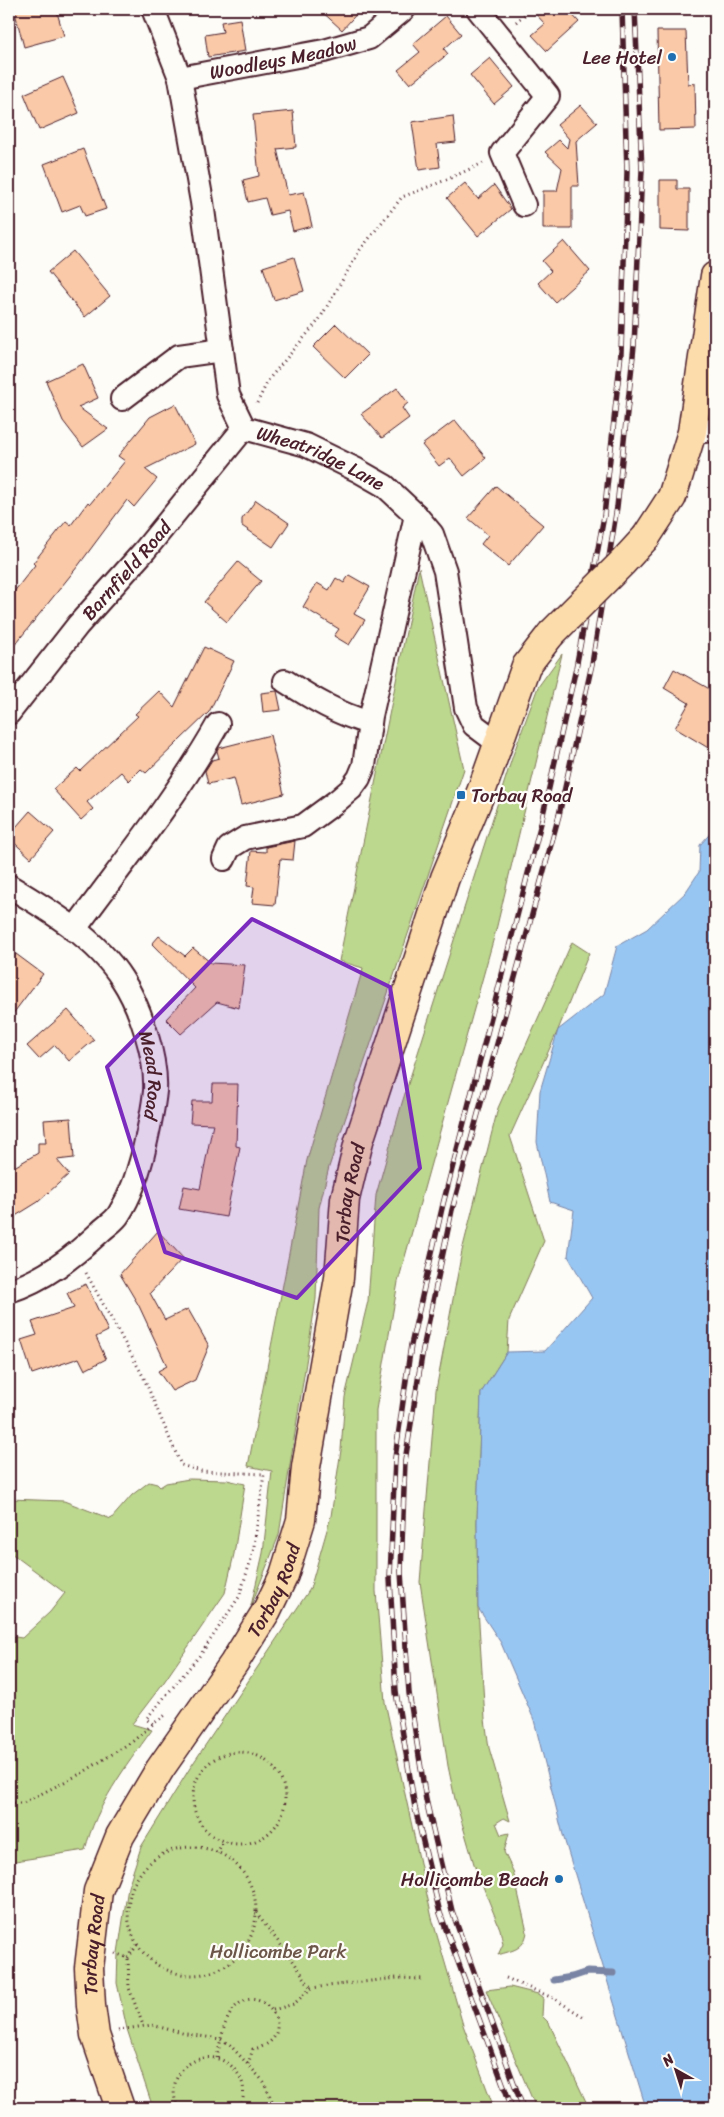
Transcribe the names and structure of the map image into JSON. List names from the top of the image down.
{
  "streets": {
    "main road": ["Torbay Road"],
    "street": [
      "Woodleys Meadow",
      "Wheatridge Lane",
      "Barnfield Road",
      "Mead Road"
    ]
  },
  "crossings": [
    ["Woodleys Meadow", "Wheatridge Lane"],
    ["Wheatridge Lane", "Barnfield Road"],
    ["Wheatridge Lane", "Torbay Road"]
  ],
  "parks": ["Hollicombe Park"],
  "places": {
    "other": ["Lee Hotel", "Hollicombe Beach"],
    "transit": ["Torbay Road"]
  },
  "north": "top left"
}
